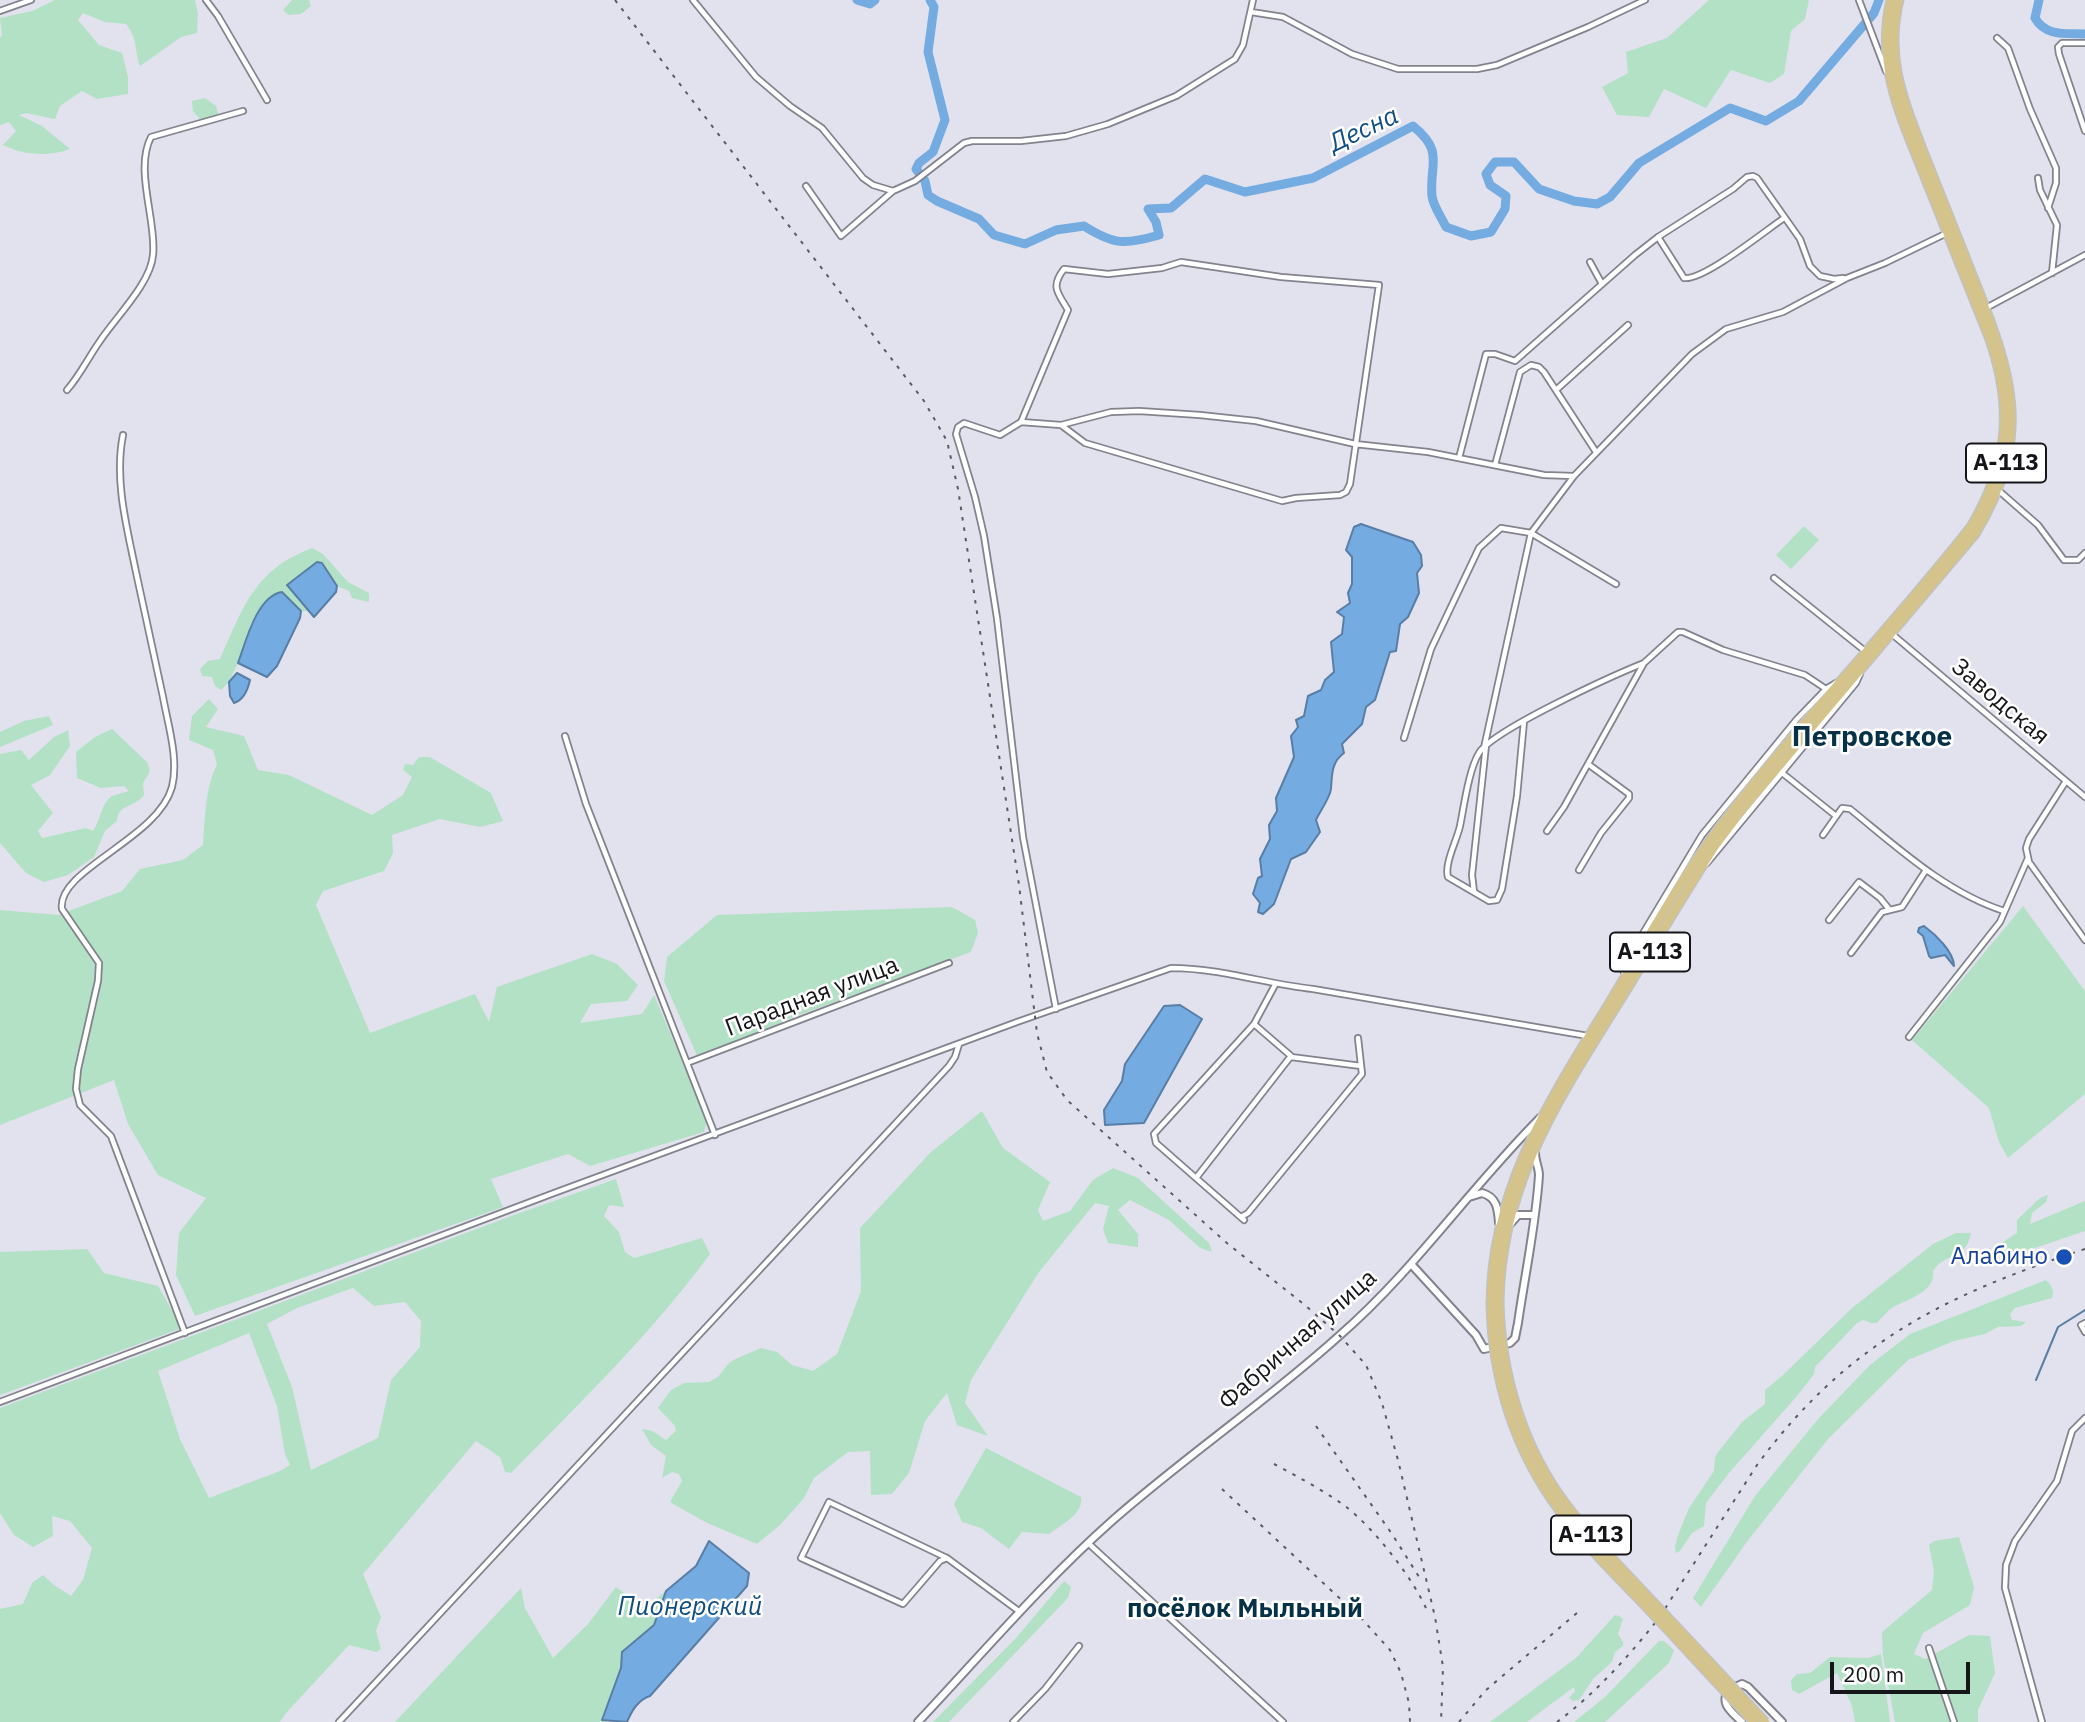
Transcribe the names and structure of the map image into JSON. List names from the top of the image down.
{
  "streets": {
    "highway": ["А-113"],
    "street": ["Заводская", "Парадная улица", "Фабричная улица"]
  },
  "crossings": [
    ["А-113", "Заводская"],
    ["А-113", "Фабричная улица"]
  ],
  "districts": ["Петровское", "посёлок Мыльный"],
  "water": ["Десна", "Пионерский"],
  "places": ["Алабино"],
  "scale_bar": "200 m"
}
